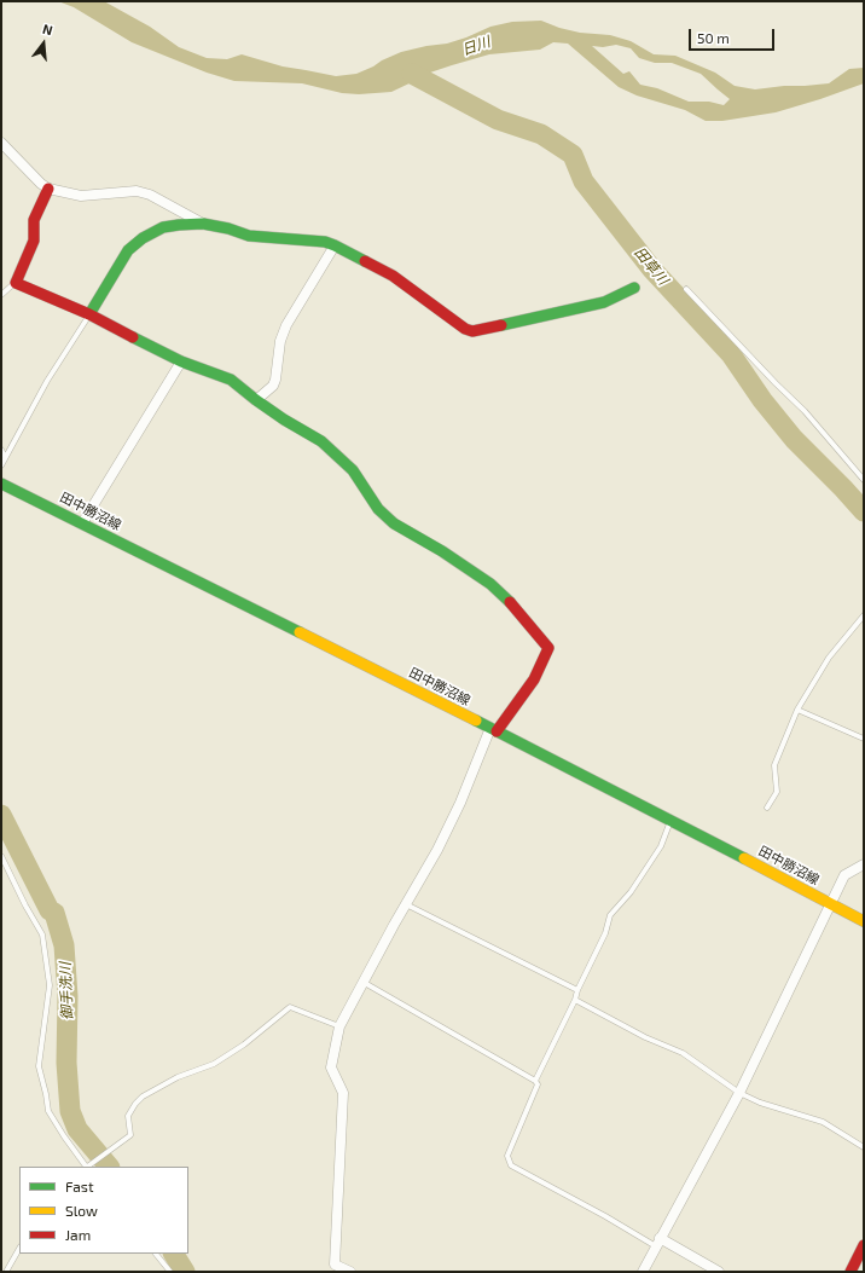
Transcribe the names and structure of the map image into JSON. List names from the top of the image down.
{
  "streets": {
    "street": ["田中勝沼線"]
  },
  "water": ["日川", "田草川", "御手洗川"],
  "legend": ["Fast", "Slow", "Jam"],
  "scale_bar": "50 m",
  "north": "top"
}
